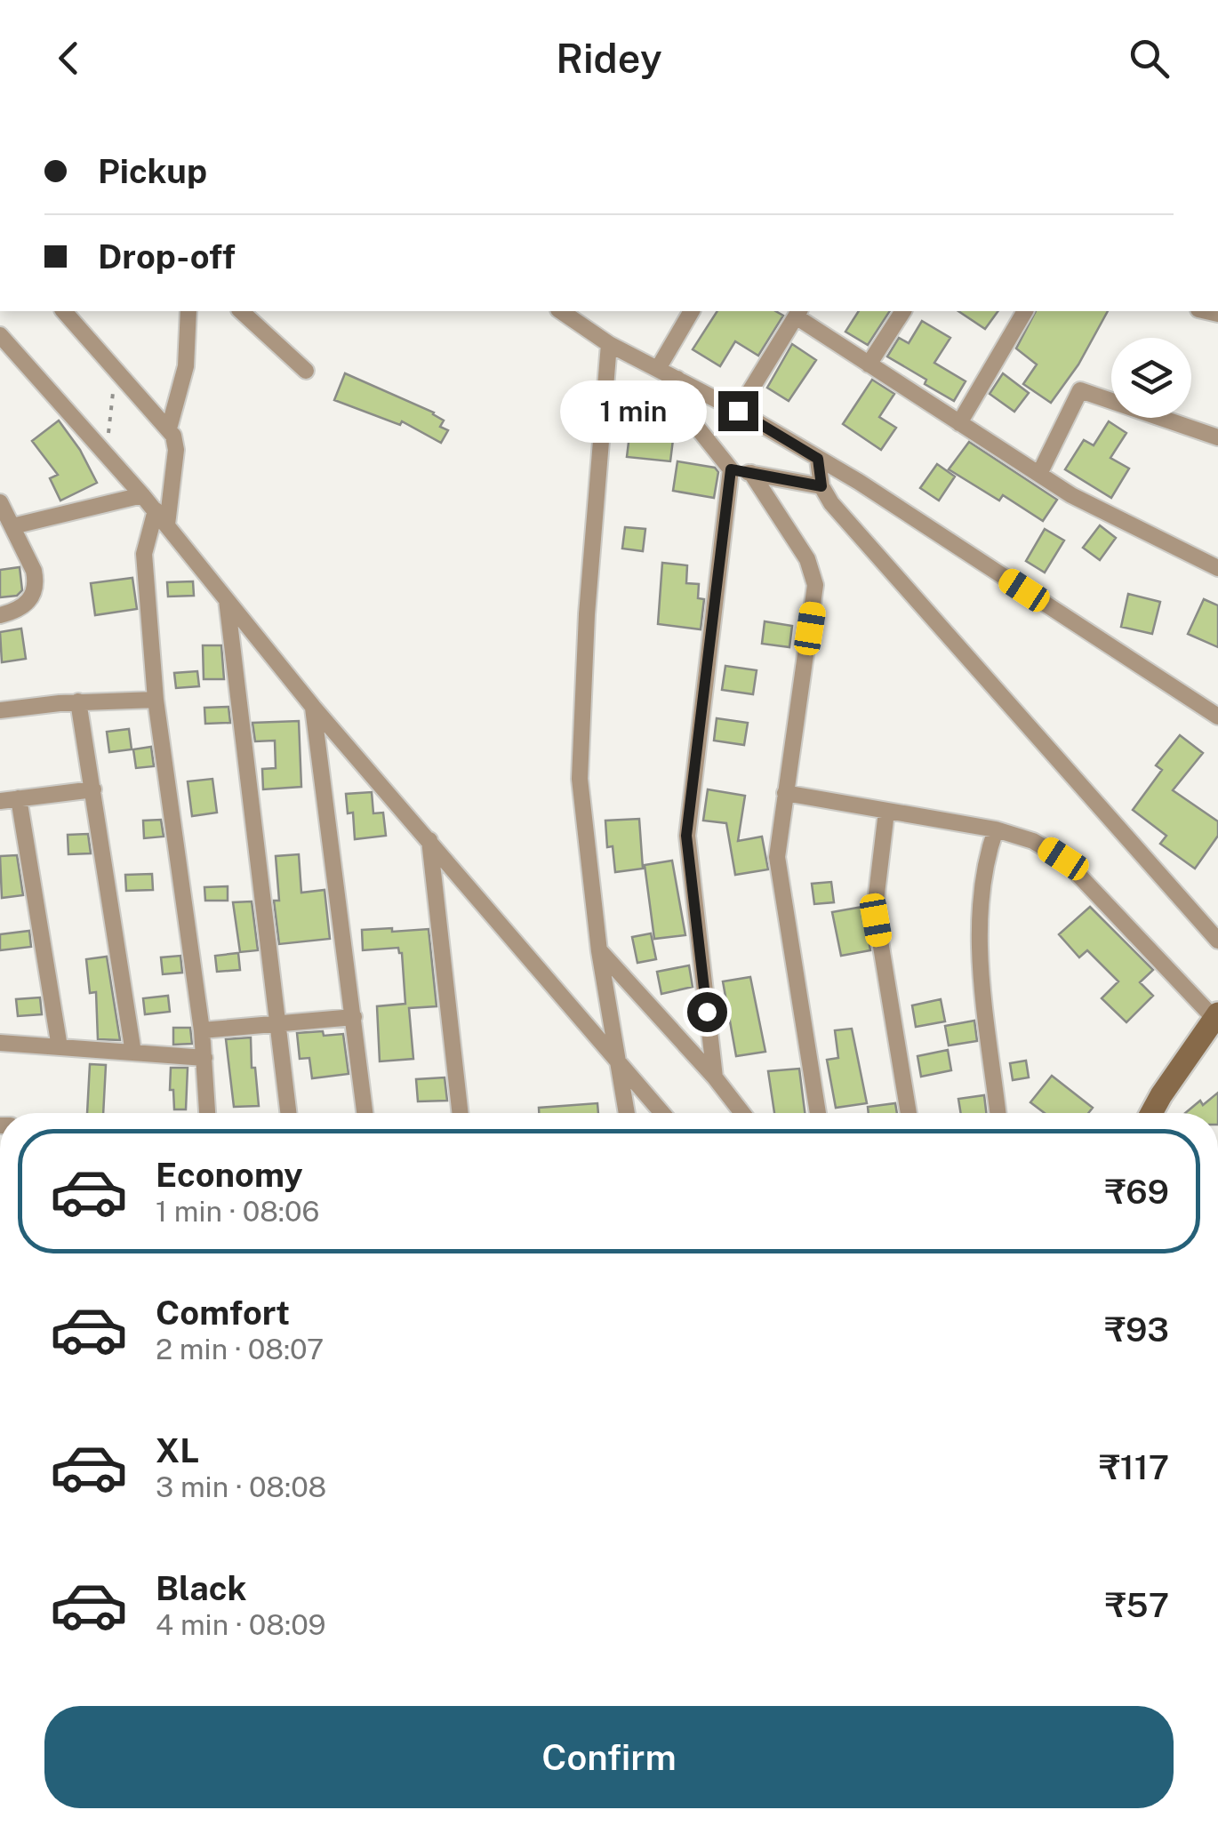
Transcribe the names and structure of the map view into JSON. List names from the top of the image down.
{
  "page": {
    "header": "Ridey",
    "banner": ["Pickup", "Drop-off"],
    "bubble": "1 min",
    "list": [
      {
        "name": "Economy",
        "note": "1 min · 08:06",
        "value": "₹69"
      },
      {
        "name": "Comfort",
        "note": "2 min · 08:07",
        "value": "₹93"
      },
      {
        "name": "XL",
        "note": "3 min · 08:08",
        "value": "₹117"
      },
      {
        "name": "Black",
        "note": "4 min · 08:09",
        "value": "₹57"
      }
    ],
    "buttons": "Confirm"
  }
}
